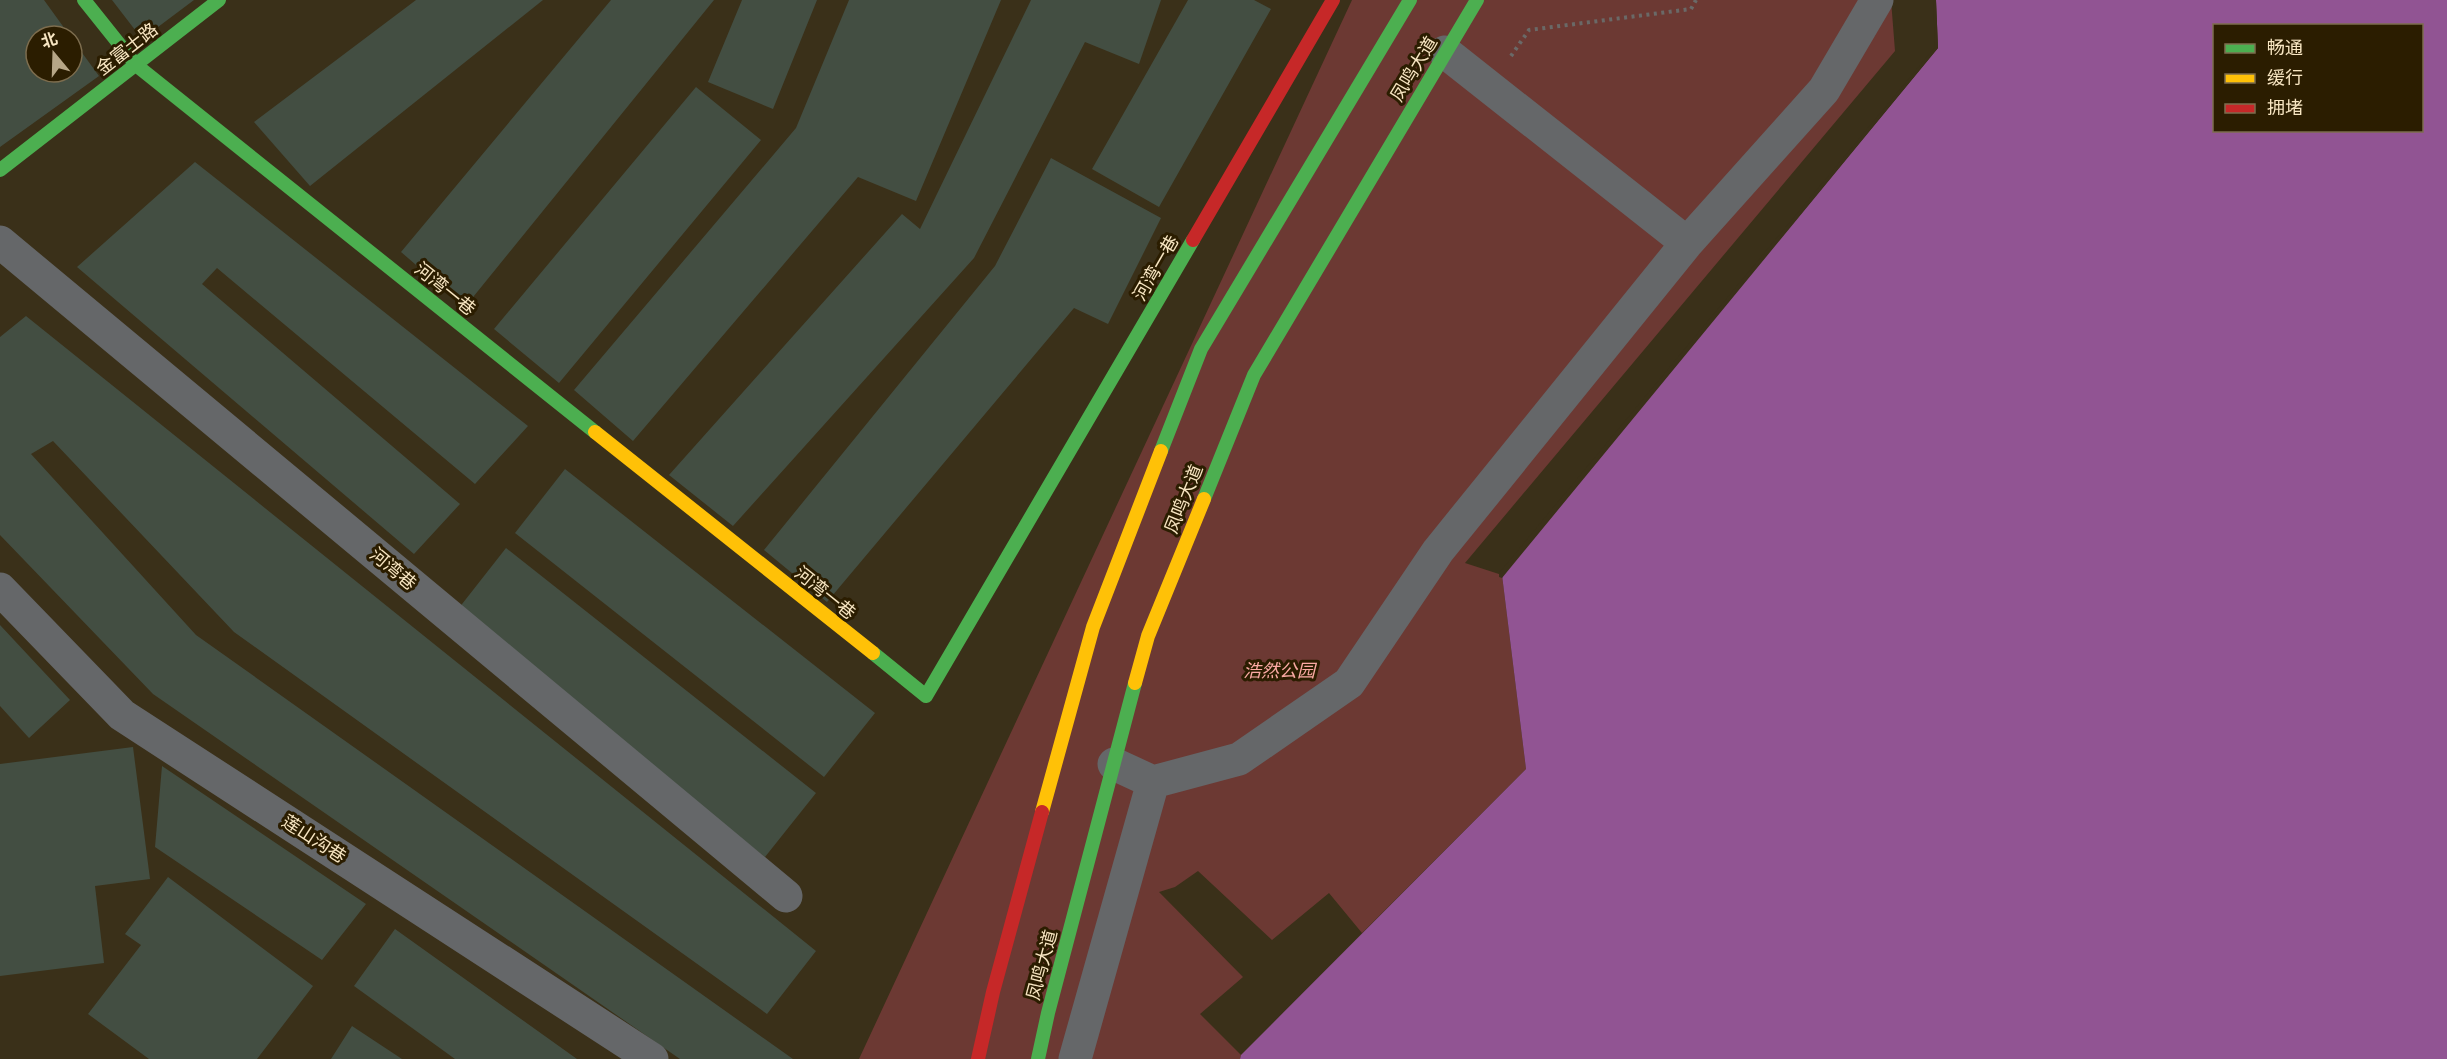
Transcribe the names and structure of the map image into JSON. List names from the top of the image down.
{
  "streets": {
    "main road": ["金富士路", "凤鸣大道", "河湾一巷"],
    "street": ["河湾巷", "莲山沟巷"]
  },
  "crossings": [
    ["金富士路", "河湾一巷"]
  ],
  "parks": ["浩然公园"],
  "legend": ["畅通", "缓行", "拥堵"],
  "north": "top"
}
